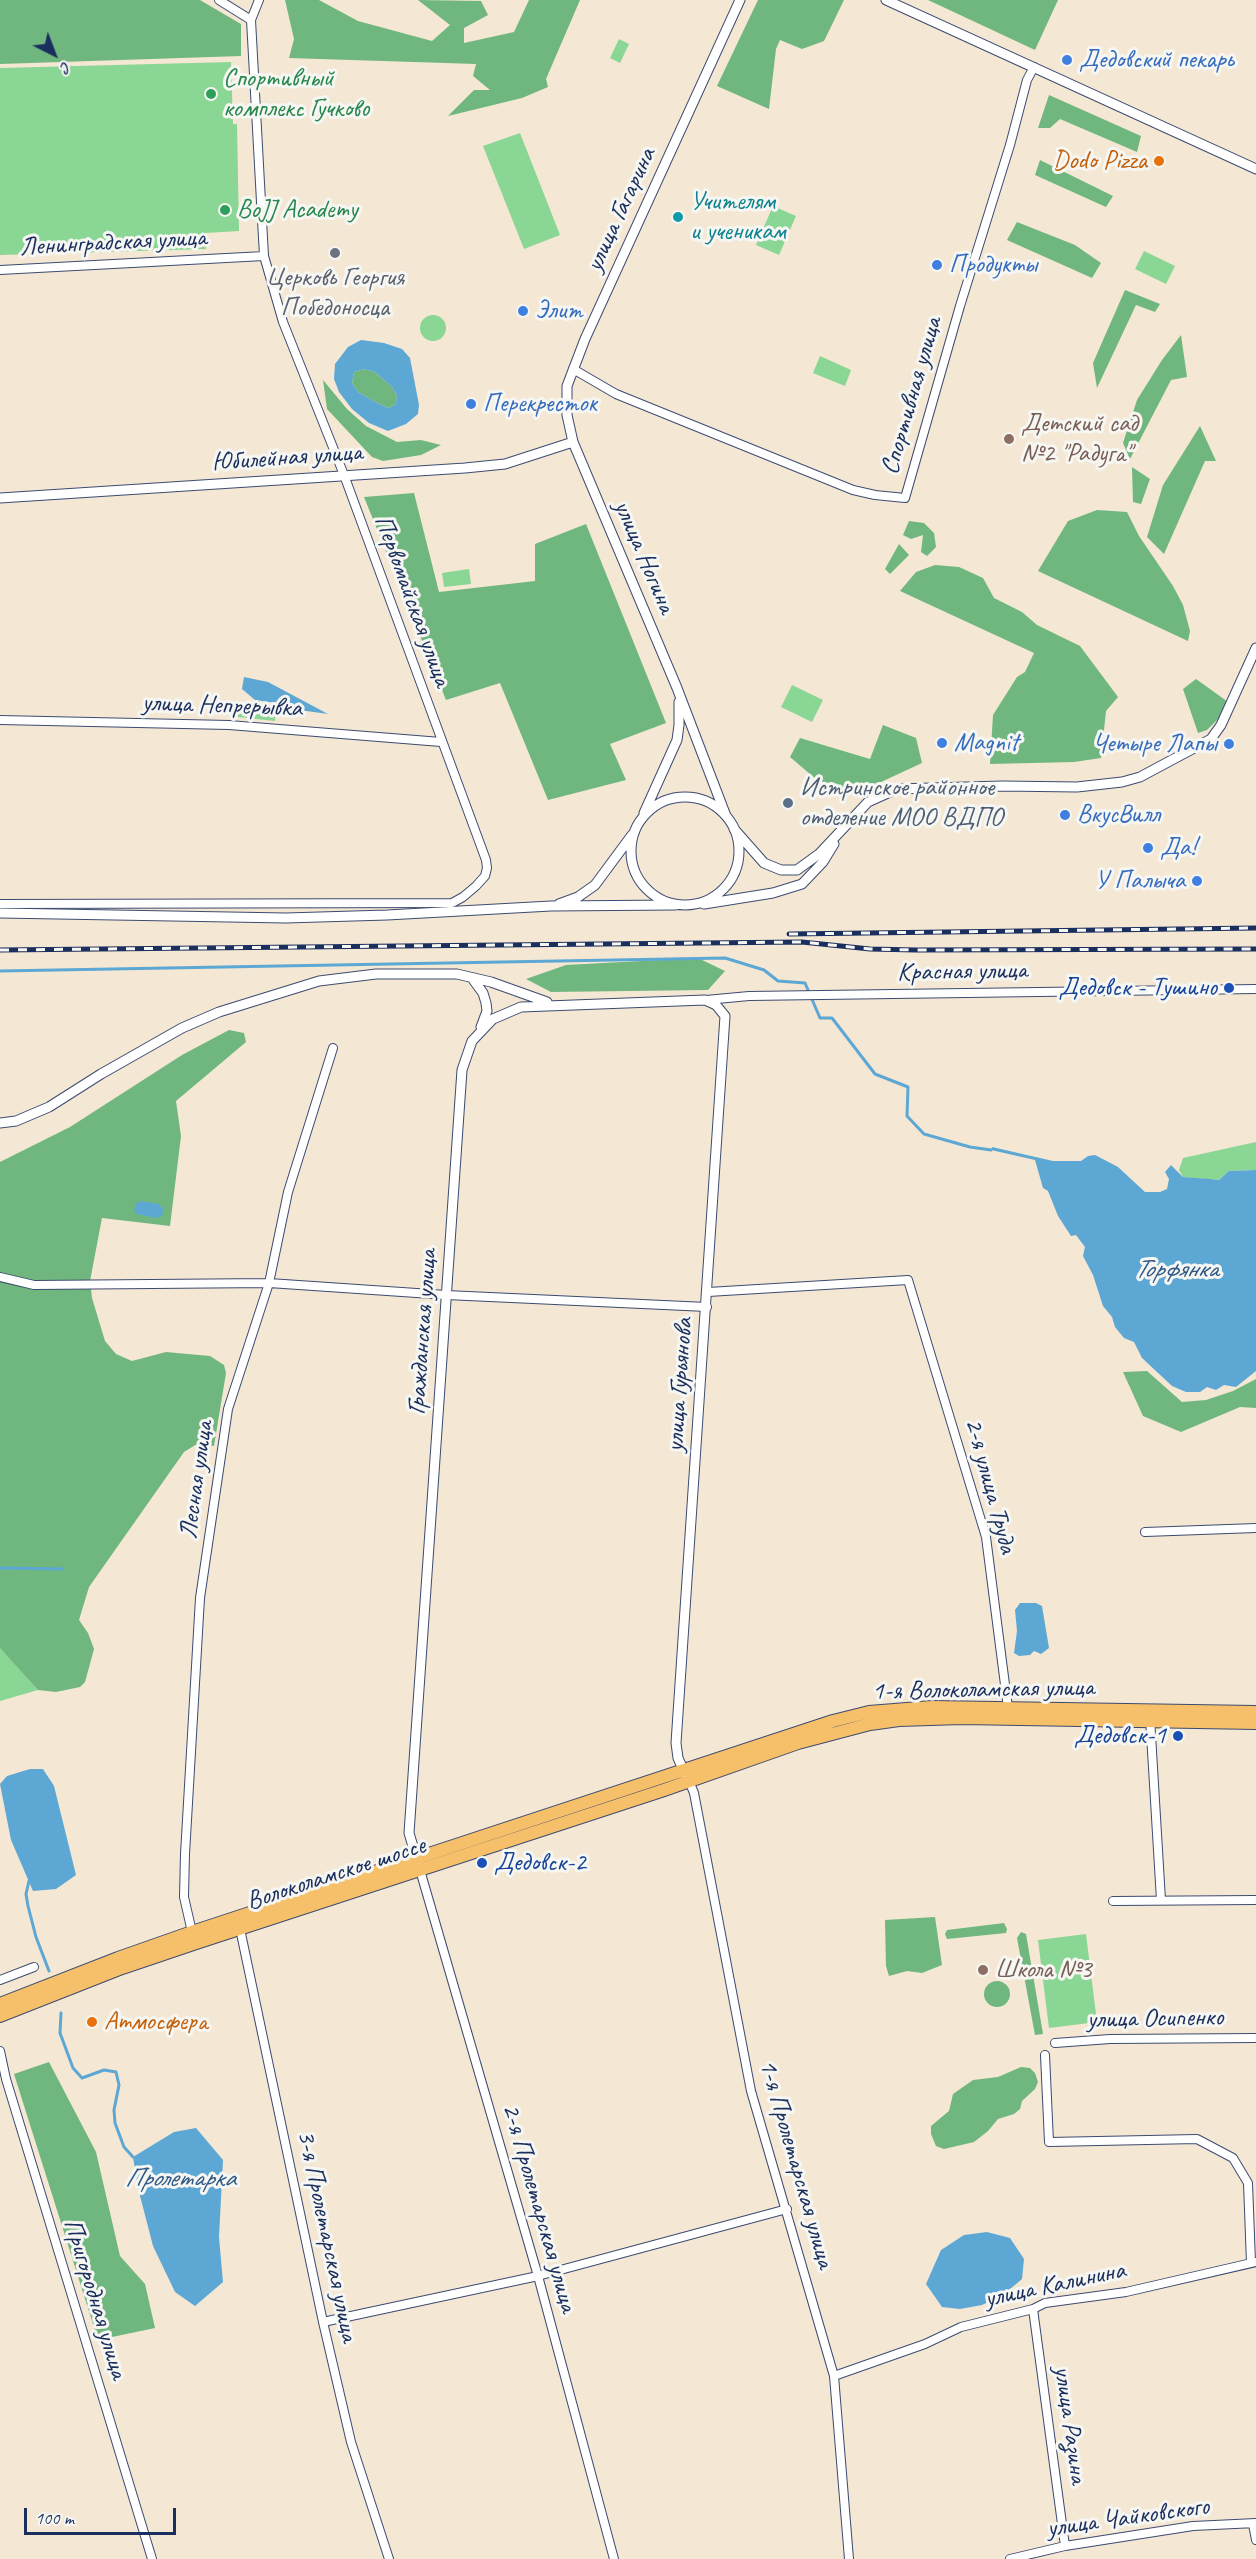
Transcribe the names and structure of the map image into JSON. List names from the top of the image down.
{
  "streets": {
    "main road": ["1-я Волоколамская улица", "Волоколамское шоссе"],
    "street": [
      "улица Гагарина",
      "Ленинградская улица",
      "Спортивная улица",
      "Юбилейная улица",
      "улица Ногина",
      "Первомайская улица",
      "улица Непрерывка",
      "Красная улица",
      "Гражданская улица",
      "улица Гурьянова",
      "Лесная улица",
      "2-я улица Труда",
      "улица Осипенко",
      "1-я Пролетарская улица",
      "2-я Пролетарская улица",
      "3-я Пролетарская улица",
      "улица Калинина",
      "Пригородная улица",
      "улица Разина",
      "улица Чайковского"
    ]
  },
  "crossings": [
    ["улица Гагарина", "Спортивная улица"],
    ["улица Гагарина", "Юбилейная улица"],
    ["улица Гагарина", "улица Ногина"],
    ["Ленинградская улица", "Первомайская улица"],
    ["Юбилейная улица", "улица Ногина"],
    ["Юбилейная улица", "Первомайская улица"],
    ["Первомайская улица", "улица Непрерывка"],
    ["Красная улица", "Гражданская улица"],
    ["Красная улица", "улица Гурьянова"],
    ["Гражданская улица", "улица Гурьянова"],
    ["Гражданская улица", "Волоколамское шоссе"],
    ["Гражданская улица", "2-я Пролетарская улица"],
    ["улица Гурьянова", "2-я улица Труда"],
    ["улица Гурьянова", "1-я Волоколамская улица"],
    ["улица Гурьянова", "Волоколамское шоссе"],
    ["улица Гурьянова", "1-я Пролетарская улица"],
    ["Лесная улица", "Волоколамское шоссе"],
    ["2-я улица Труда", "1-я Волоколамская улица"],
    ["1-я Волоколамская улица", "Волоколамское шоссе"],
    ["1-я Волоколамская улица", "1-я Пролетарская улица"],
    ["Волоколамское шоссе", "1-я Пролетарская улица"],
    ["Волоколамское шоссе", "2-я Пролетарская улица"],
    ["Волоколамское шоссе", "3-я Пролетарская улица"],
    ["1-я Пролетарская улица", "улица Калинина"],
    ["улица Калинина", "улица Разина"],
    ["улица Разина", "улица Чайковского"]
  ],
  "water": ["Торфянка", "Пролетарка"],
  "places": [
    "Дедовский пекарь",
    "Спортивный комплекс Гучково",
    "Dodo Pizza",
    "BoJJ Academy",
    "Учителям и ученикам",
    "Церковь Георгия Победоносца",
    "Продукты",
    "Элит",
    "Перекресток",
    "Детский сад №2 \"Радуга\"",
    "Magnit",
    "Четыре Лапы",
    "Истринское районное отделение МОО ВДПО",
    "ВкусВилл",
    "Да!",
    "У Палыча",
    "Дедовск - Тушино",
    "Дедовск-1",
    "Дедовск-2",
    "Школа №3",
    "Атмосфера"
  ],
  "scale_bar": "100 m",
  "north": "bottom right"
}
